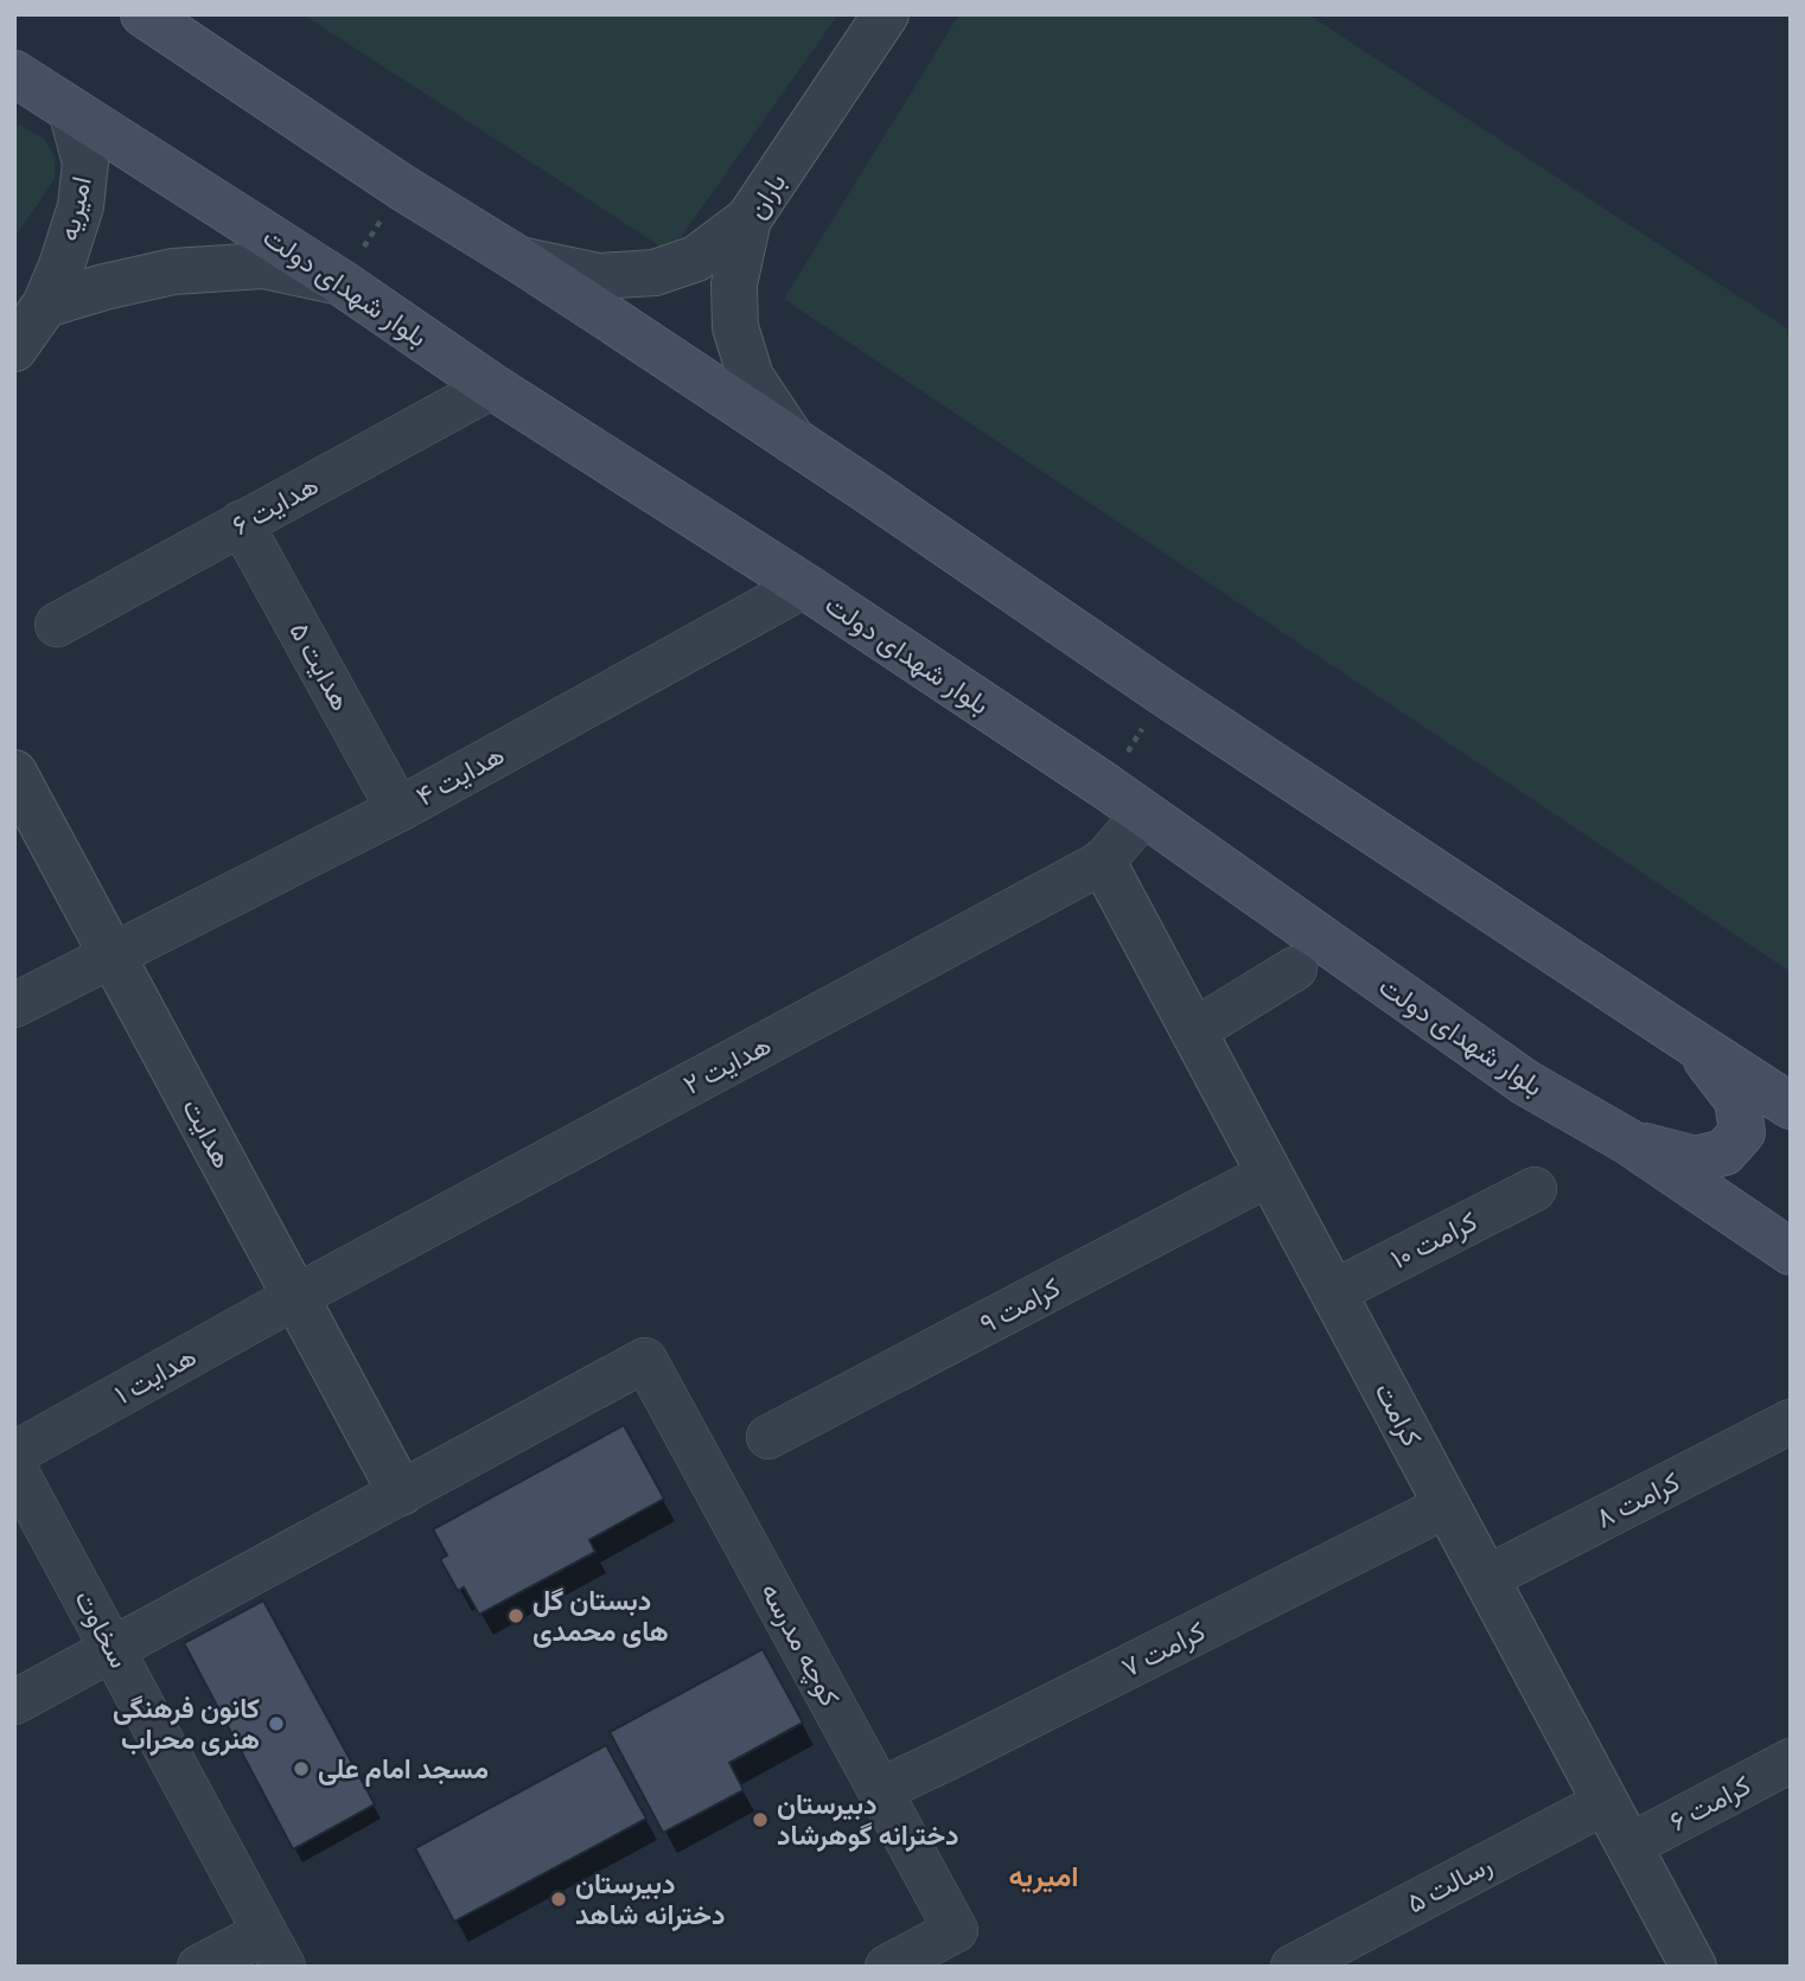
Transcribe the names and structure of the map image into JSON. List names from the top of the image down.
{
  "streets": {
    "main road": ["بلوار شهدای دولت"],
    "street": [
      "باران",
      "امیریه",
      "هدایت ۶",
      "هدایت ۵",
      "هدایت ۴",
      "هدایت ۲",
      "هدایت",
      "کرامت ۱۰",
      "کرامت ۹",
      "هدایت ۱",
      "کرامت",
      "کرامت ۸",
      "سخاوت",
      "کوچه مدرسه",
      "کرامت ۷",
      "کرامت ۶",
      "رسالت ۵"
    ]
  },
  "crossings": [
    ["امیریه", "بلوار شهدای دولت"],
    ["بلوار شهدای دولت", "هدایت ۶"],
    ["بلوار شهدای دولت", "هدایت ۴"],
    ["بلوار شهدای دولت", "هدایت ۲"],
    ["هدایت ۶", "هدایت ۵"],
    ["هدایت ۵", "هدایت ۴"],
    ["هدایت ۴", "هدایت"],
    ["هدایت ۲", "هدایت"],
    ["هدایت ۲", "هدایت ۱"],
    ["هدایت ۲", "کرامت"],
    ["هدایت", "هدایت ۱"],
    ["هدایت", "کوچه مدرسه"],
    ["کرامت ۱۰", "کرامت"],
    ["کرامت ۹", "کرامت"],
    ["کرامت", "کرامت ۸"],
    ["کرامت", "کرامت ۷"],
    ["کرامت", "کرامت ۶"],
    ["کرامت", "رسالت ۵"],
    ["کوچه مدرسه", "کرامت ۷"]
  ],
  "districts": ["امیریه"],
  "places": [
    "دبستان گل های محمدی",
    "کانون فرهنگی هنری محراب",
    "مسجد امام علی",
    "دبیرستان دخترانه گوهرشاد",
    "دبیرستان دخترانه شاهد"
  ]
}
